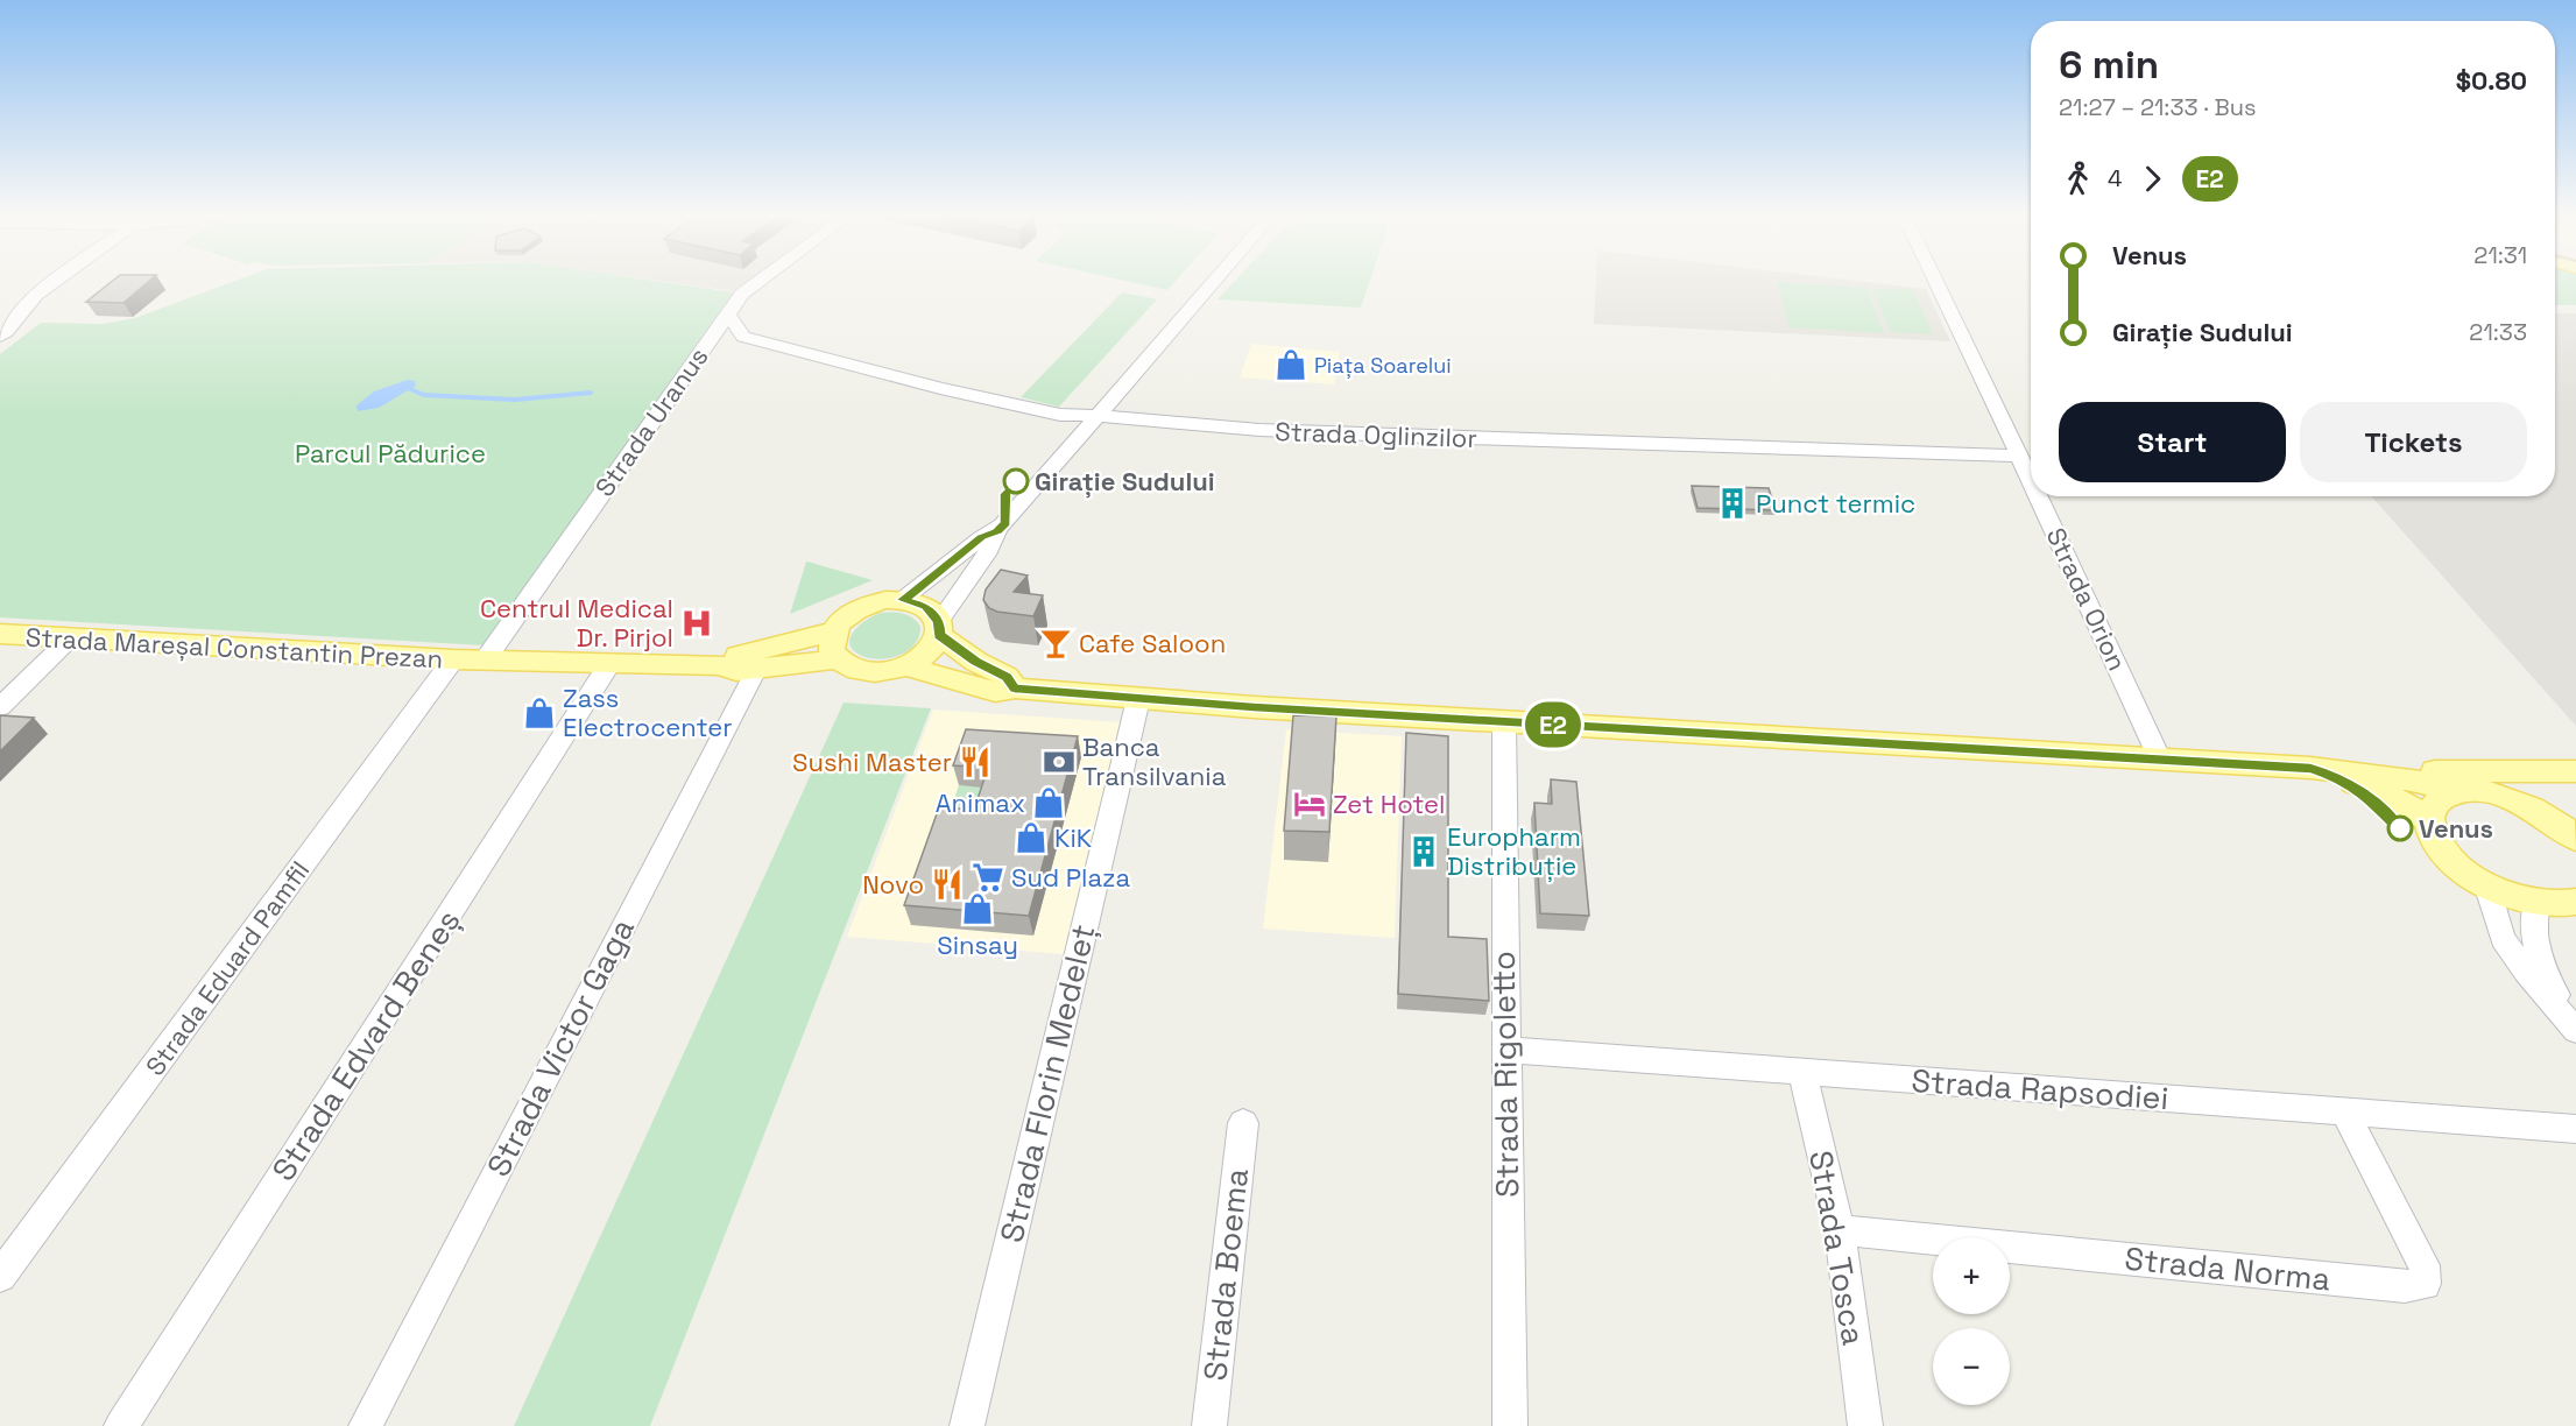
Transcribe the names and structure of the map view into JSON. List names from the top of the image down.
{
  "streets": {
    "main road": ["Strada Mareșal Constantin Prezan"],
    "street": [
      "Strada Uranus",
      "Strada Oglinzilor",
      "Strada Orion",
      "Strada Eduard Pamfil",
      "Strada Edvard Beneș",
      "Strada Victor Gaga",
      "Strada Rigoletto",
      "Strada Florin Medeleț",
      "Strada Rapsodiei",
      "Strada Tosca",
      "Strada Norma",
      "Strada Boema"
    ]
  },
  "crossings": [
    ["Strada Uranus", "Strada Oglinzilor"],
    ["Strada Uranus", "Strada Mareșal Constantin Prezan"],
    ["Strada Oglinzilor", "Strada Orion"],
    ["Strada Mareșal Constantin Prezan", "Strada Eduard Pamfil"],
    ["Strada Mareșal Constantin Prezan", "Strada Edvard Beneș"],
    ["Strada Mareșal Constantin Prezan", "Strada Victor Gaga"],
    ["Strada Rigoletto", "Strada Rapsodiei"],
    ["Strada Rapsodiei", "Strada Tosca"],
    ["Strada Rapsodiei", "Strada Norma"],
    ["Strada Tosca", "Strada Norma"]
  ],
  "parks": ["Parcul Pădurice"],
  "places": {
    "shop": [
      "Piața Soarelui",
      "Zass Electrocenter",
      "Animax",
      "KiK",
      "Sinsay"
    ],
    "other": ["Girație Sudului", "Venus"],
    "building": ["Punct termic", "Europharm Distribuție"],
    "hospital": ["Centrul Medical Dr. Pirjol"],
    "bar": ["Cafe Saloon"],
    "restaurant": ["Sushi Master", "Novo"],
    "bank": ["Banca Transilvania"],
    "hotel": ["Zet Hotel"],
    "supermarket": ["Sud Plaza"]
  },
  "lines": ["bus line E2"],
  "page": {
    "on_map": "E2",
    "heading": ["6 min", "21:27 – 21:33 · Bus", "$0.80"],
    "legs": ["4", "E2"],
    "list": [
      {
        "name": "Venus",
        "value": "21:31"
      },
      {
        "name": "Girație Sudului",
        "value": "21:33"
      }
    ],
    "buttons": ["Start", "Tickets"],
    "map_buttons": ["+", "−"]
  }
}
